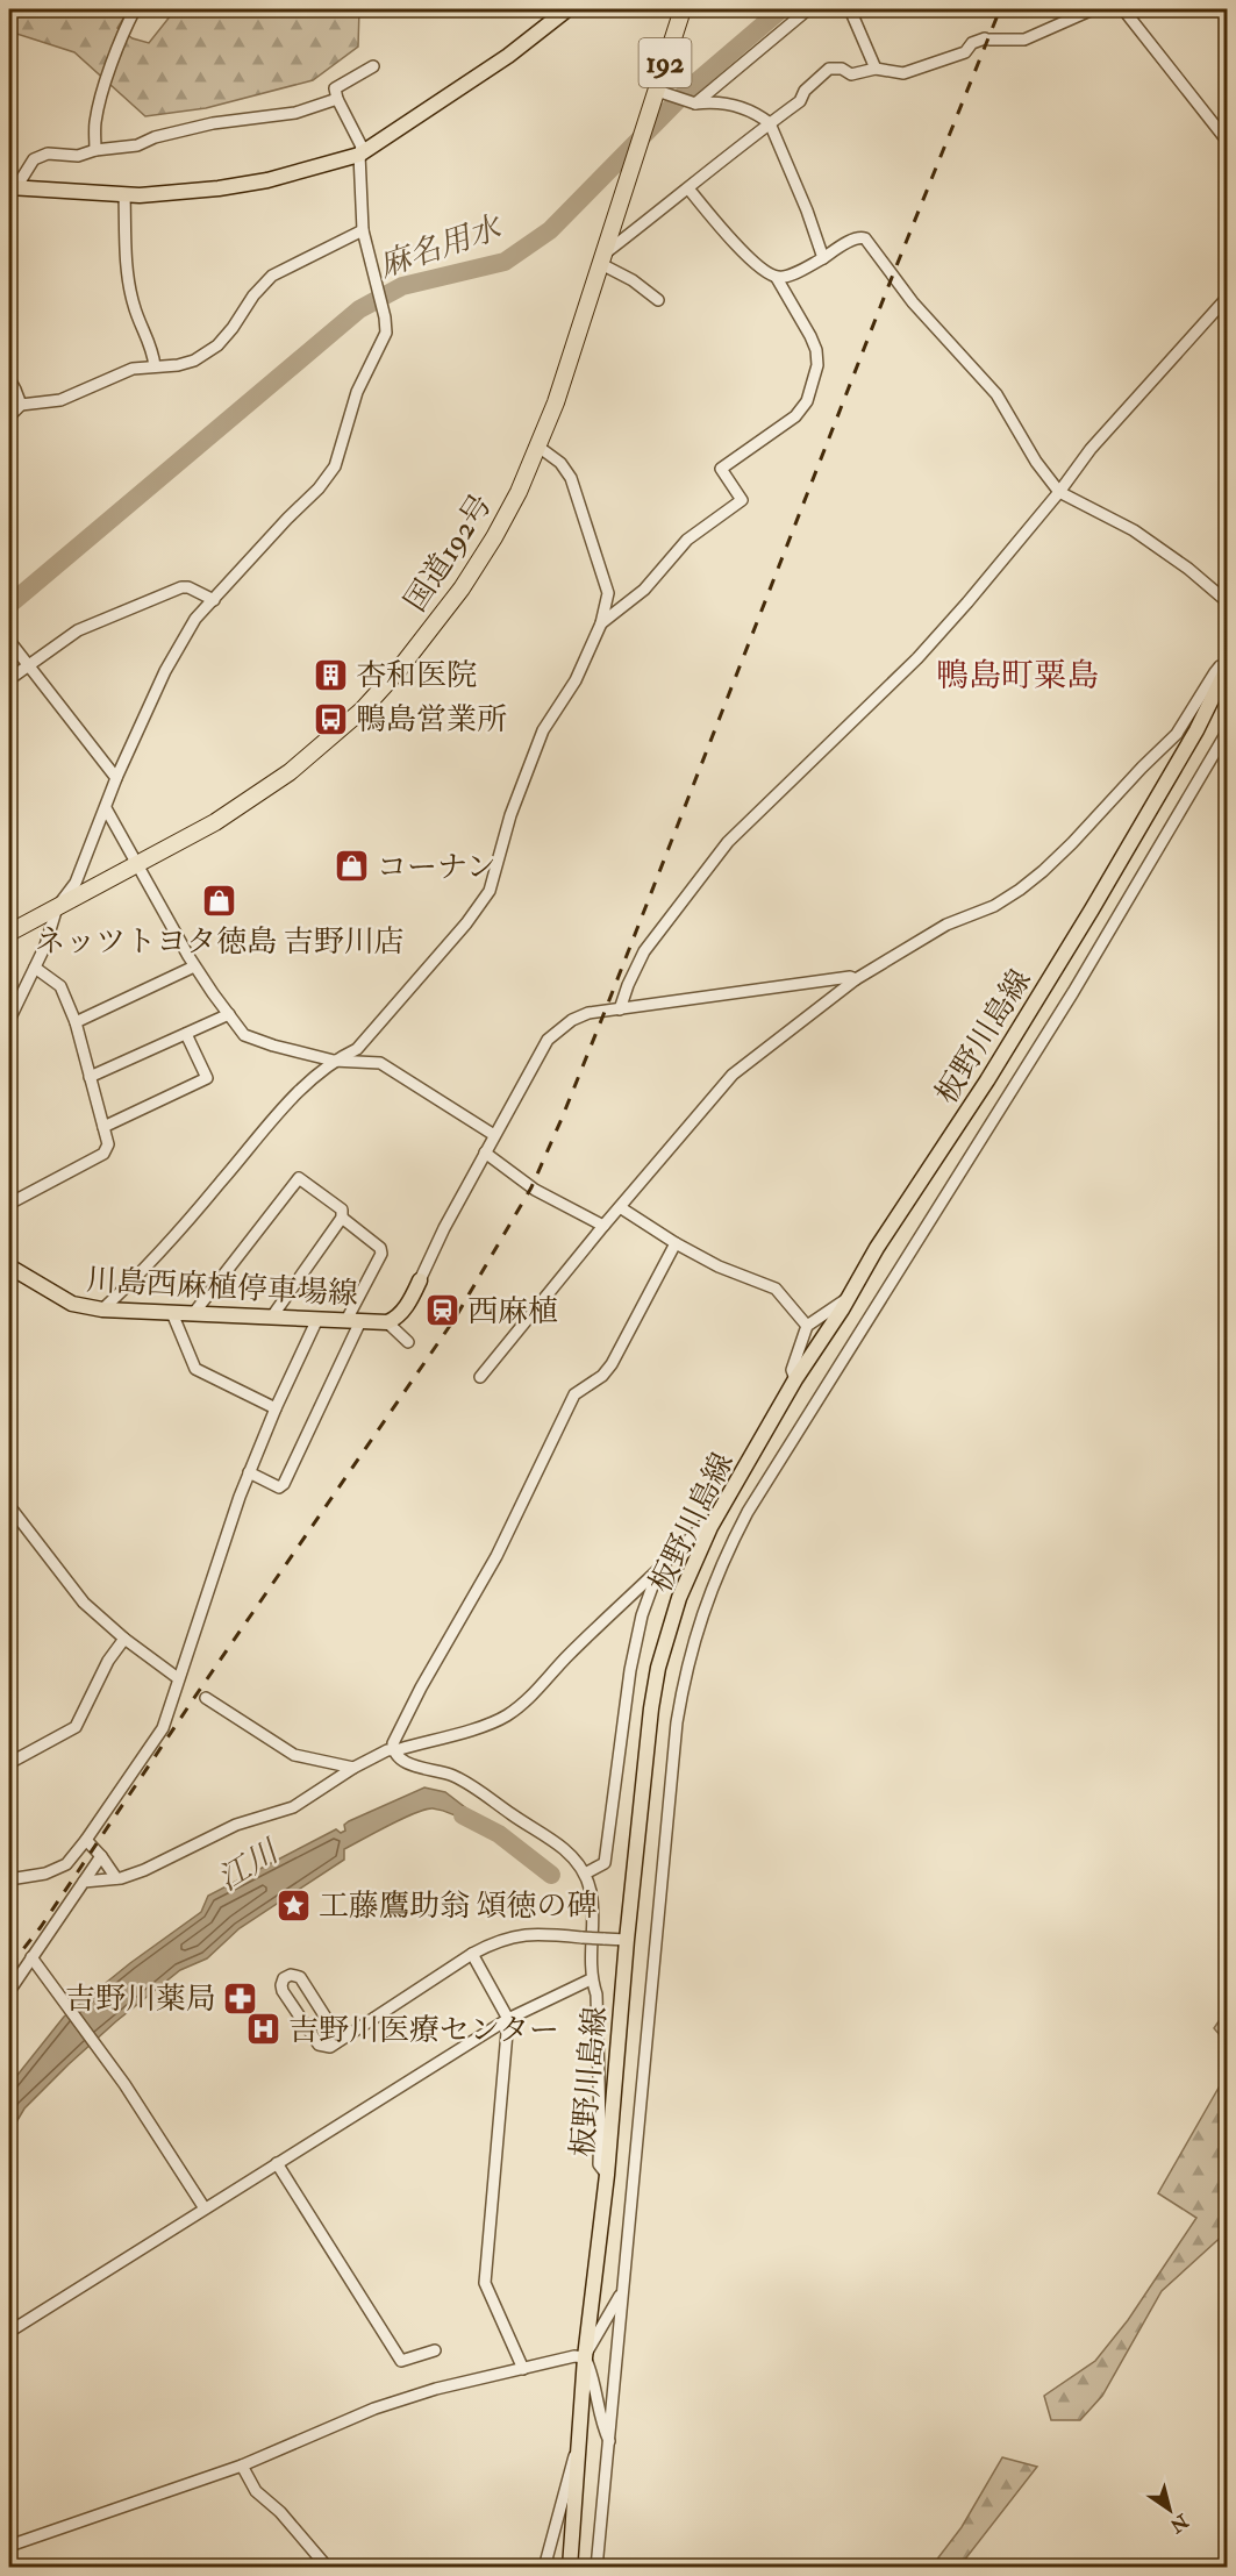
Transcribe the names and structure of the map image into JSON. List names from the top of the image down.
{
  "streets": {
    "highway": ["192", "国道192号"],
    "main road": ["板野川島線", "川島西麻植停車場線"]
  },
  "districts": ["鴨島町粟島"],
  "water": ["麻名用水", "江川"],
  "places": {
    "building": ["杏和医院"],
    "bus stop": ["鴨島営業所"],
    "shop": ["コーナン", "ネッツトヨタ徳島 吉野川店"],
    "station": ["西麻植"],
    "place": ["工藤鷹助翁 頌徳の碑"],
    "pharmacy": ["吉野川薬局"],
    "hospital": ["吉野川医療センター"]
  },
  "north": "bottom right"
}
